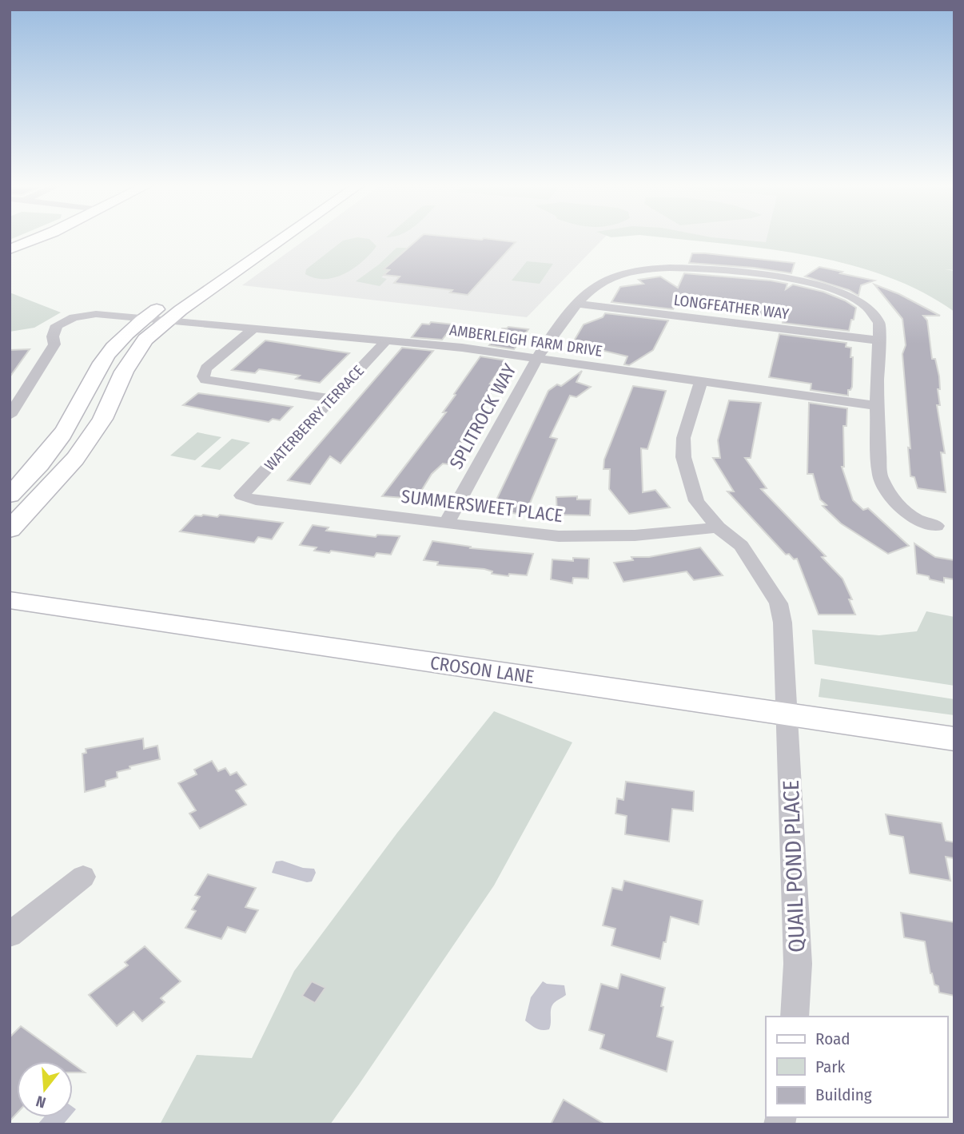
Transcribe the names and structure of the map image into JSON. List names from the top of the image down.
{
  "streets": {
    "main road": ["CROSON LANE"],
    "street": [
      "LONGFEATHER WAY",
      "AMBERLEIGH FARM DRIVE",
      "SPLITROCK WAY",
      "WATERBERRY TERRACE",
      "SUMMERSWEET PLACE",
      "QUAIL POND PLACE"
    ]
  },
  "crossings": [
    ["LONGFEATHER WAY", "SPLITROCK WAY"],
    ["AMBERLEIGH FARM DRIVE", "SPLITROCK WAY"],
    ["AMBERLEIGH FARM DRIVE", "WATERBERRY TERRACE"],
    ["AMBERLEIGH FARM DRIVE", "QUAIL POND PLACE"],
    ["SPLITROCK WAY", "SUMMERSWEET PLACE"],
    ["WATERBERRY TERRACE", "SUMMERSWEET PLACE"],
    ["SUMMERSWEET PLACE", "QUAIL POND PLACE"],
    ["CROSON LANE", "QUAIL POND PLACE"]
  ],
  "legend": ["Road", "Park", "Building"],
  "north": "bottom"
}
